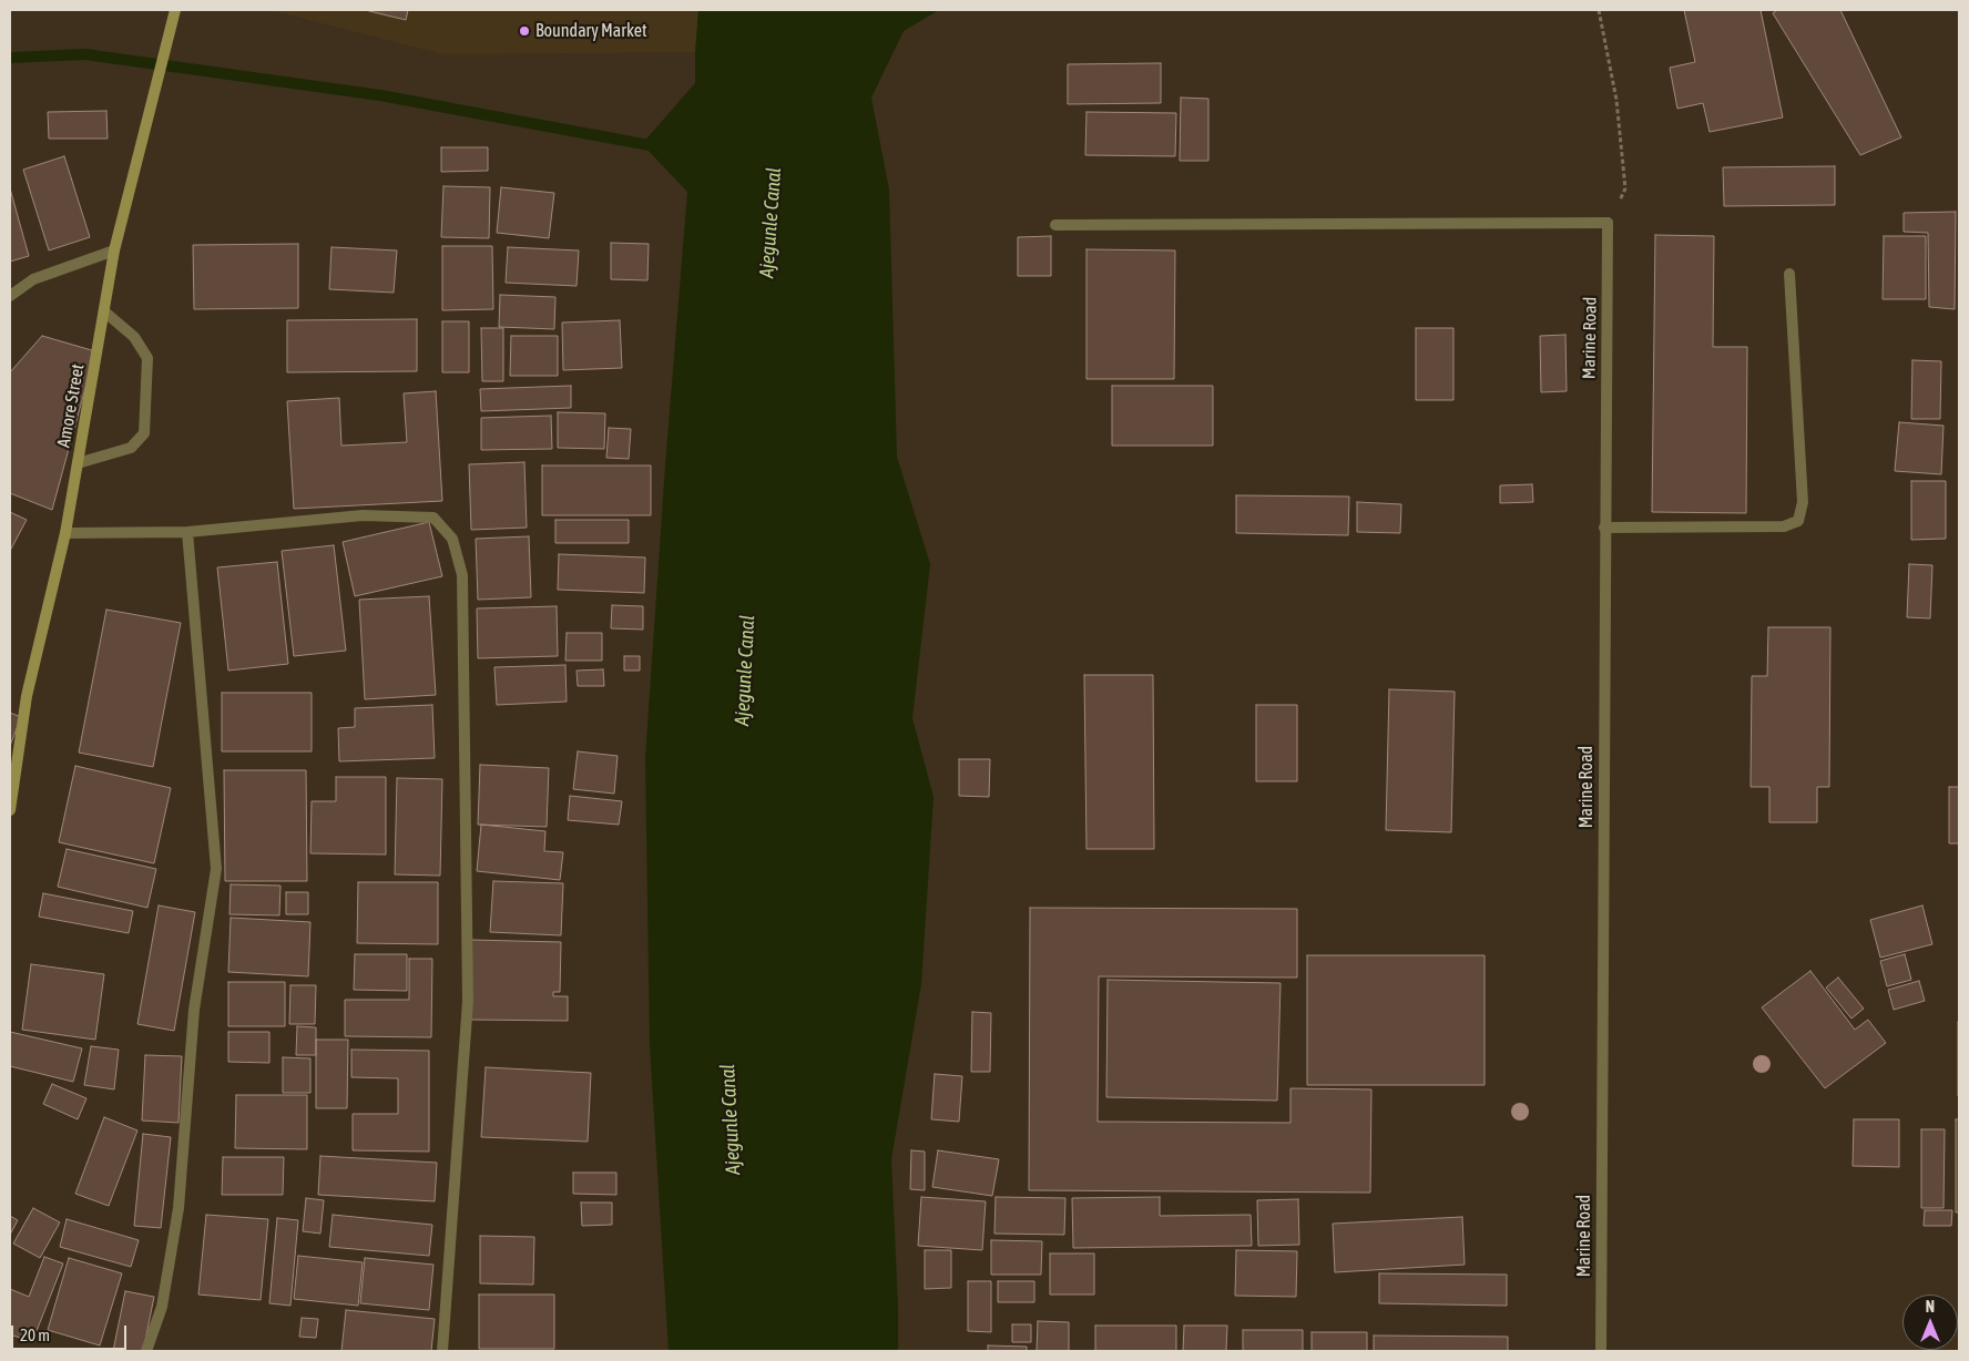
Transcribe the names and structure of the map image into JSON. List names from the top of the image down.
{
  "streets": {
    "main road": ["Amore Street"],
    "street": ["Marine Road"]
  },
  "water": ["Ajegunle Canal"],
  "places": ["Boundary Market"],
  "scale_bar": "20 m",
  "north": "top"
}
